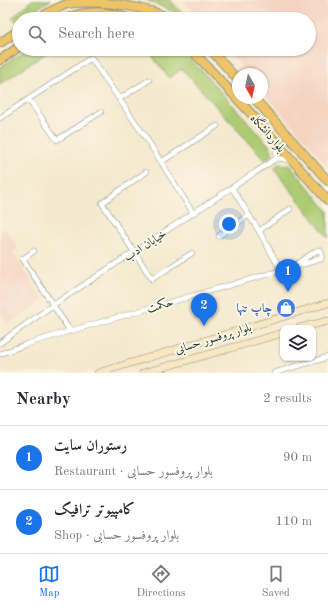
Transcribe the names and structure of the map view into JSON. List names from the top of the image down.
{
  "streets": {
    "main road": ["بلواردانشگاه", "بلوار پروفسور حسابی"],
    "street": ["خیابان ادب", "حکمت"]
  },
  "places": {
    "shop": ["چاپ تنها"]
  },
  "north": "bottom",
  "page": {
    "search": "Search here",
    "pins": ["1", "2"],
    "heading": ["Nearby", "2 results"],
    "list": [
      {
        "mark": "1",
        "name": "رستوران سایت",
        "note": "Restaurant · بلوار پروفسور حسابی",
        "value": "90 m"
      },
      {
        "mark": "2",
        "name": "کامپیوتر ترافیک",
        "note": "Shop · بلوار پروفسور حسابی",
        "value": "110 m"
      }
    ],
    "nav": ["Map", "Directions", "Saved"]
  }
}
